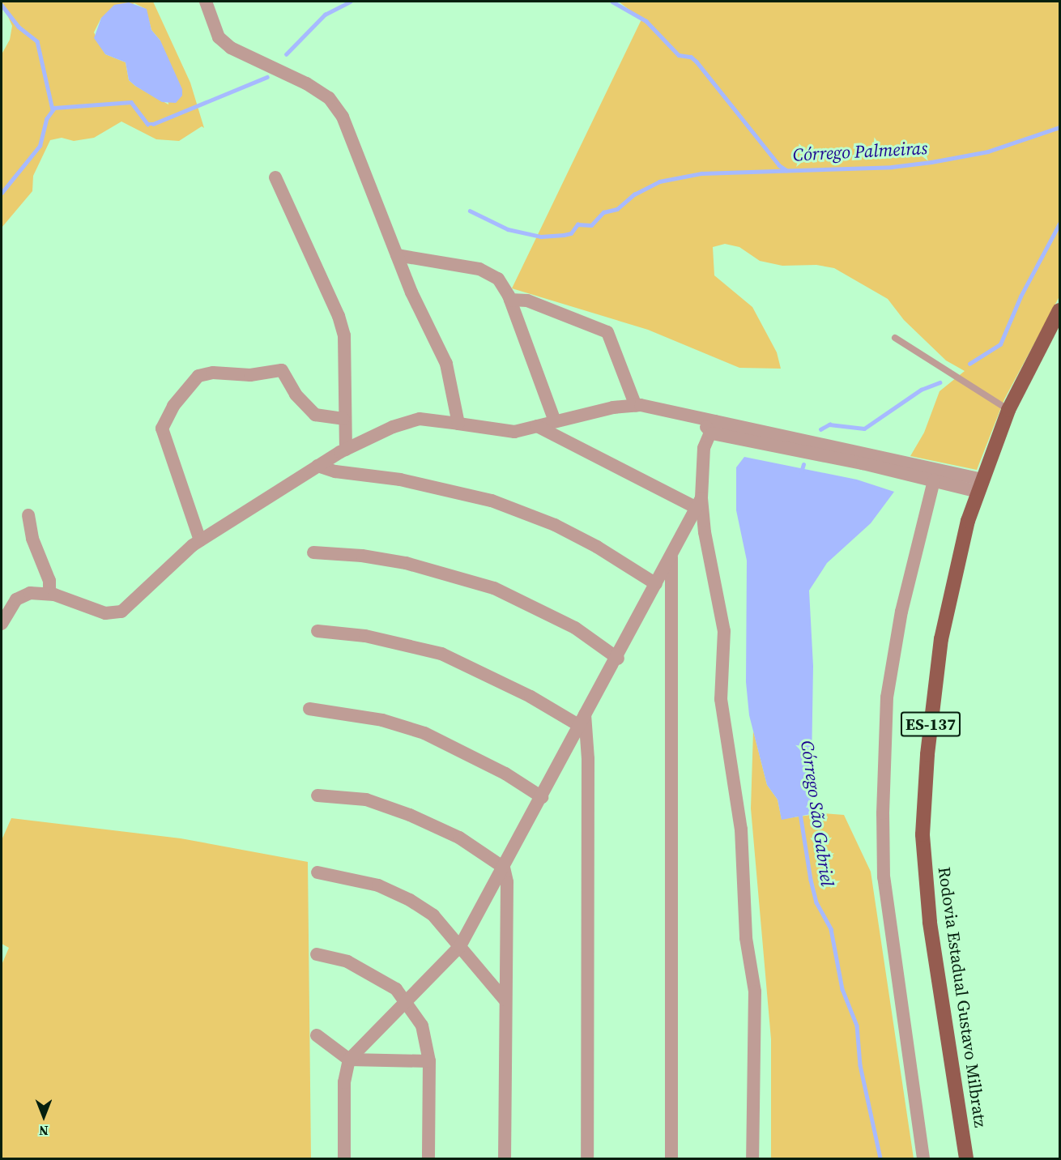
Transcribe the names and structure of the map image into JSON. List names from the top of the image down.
{
  "streets": {
    "main road": ["ES-137", "Rodovia Estadual Gustavo Milbratz"]
  },
  "water": ["Córrego Palmeiras", "Córrego São Gabriel"],
  "north": "bottom"
}
